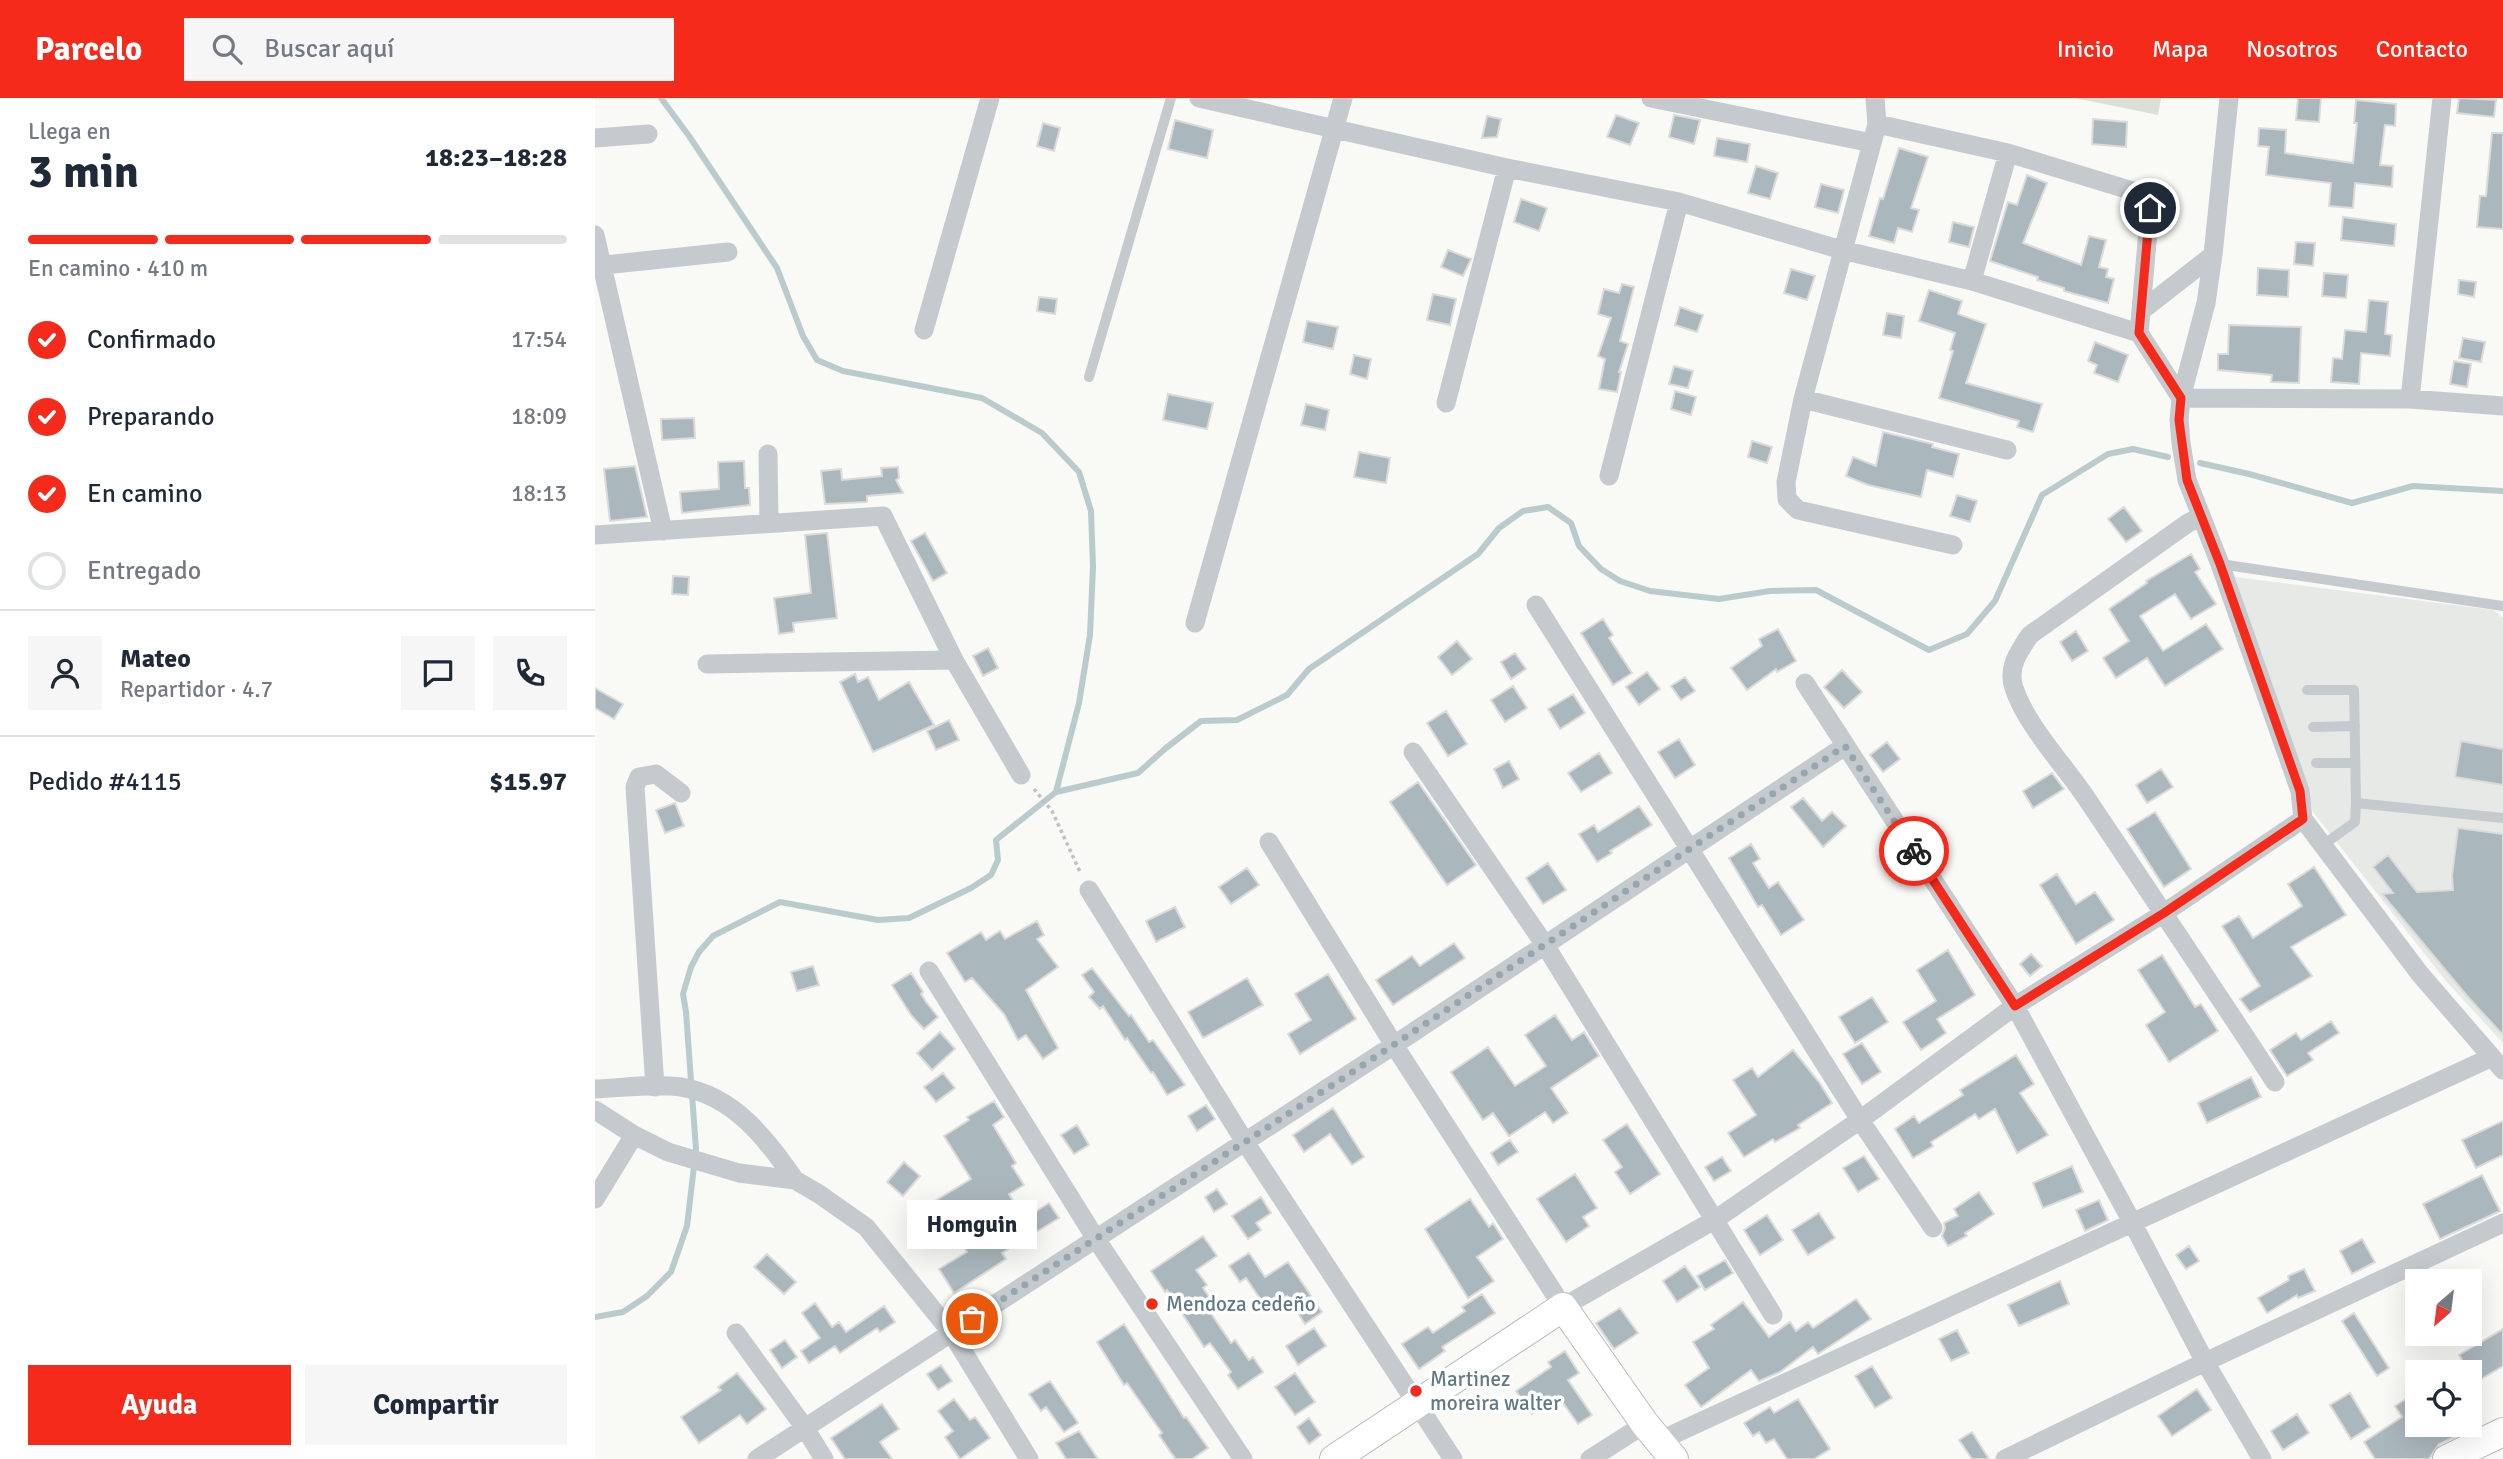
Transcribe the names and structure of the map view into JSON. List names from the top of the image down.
{
  "places": ["Mendoza cedeño", "Homguin", "Martinez moreira walter"],
  "north": "bottom left",
  "page": {
    "header": "Parcelo",
    "search": "Buscar aquí",
    "nav": [
      "Inicio",
      "Mapa",
      "Nosotros",
      "Contacto"
    ],
    "heading": ["3 min", "Llega en", "18:23–18:28"],
    "panel": [
      "Mateo",
      "Repartidor · 4.7",
      "Pedido #4115",
      "$15.97"
    ],
    "bar": "En camino · 410 m",
    "list": [
      ["Confirmado", "17:54"],
      ["Preparando", "18:09"],
      ["En camino", "18:13"],
      "Entregado"
    ],
    "bubble": "Homguin",
    "buttons": ["Ayuda", "Compartir"]
  }
}
